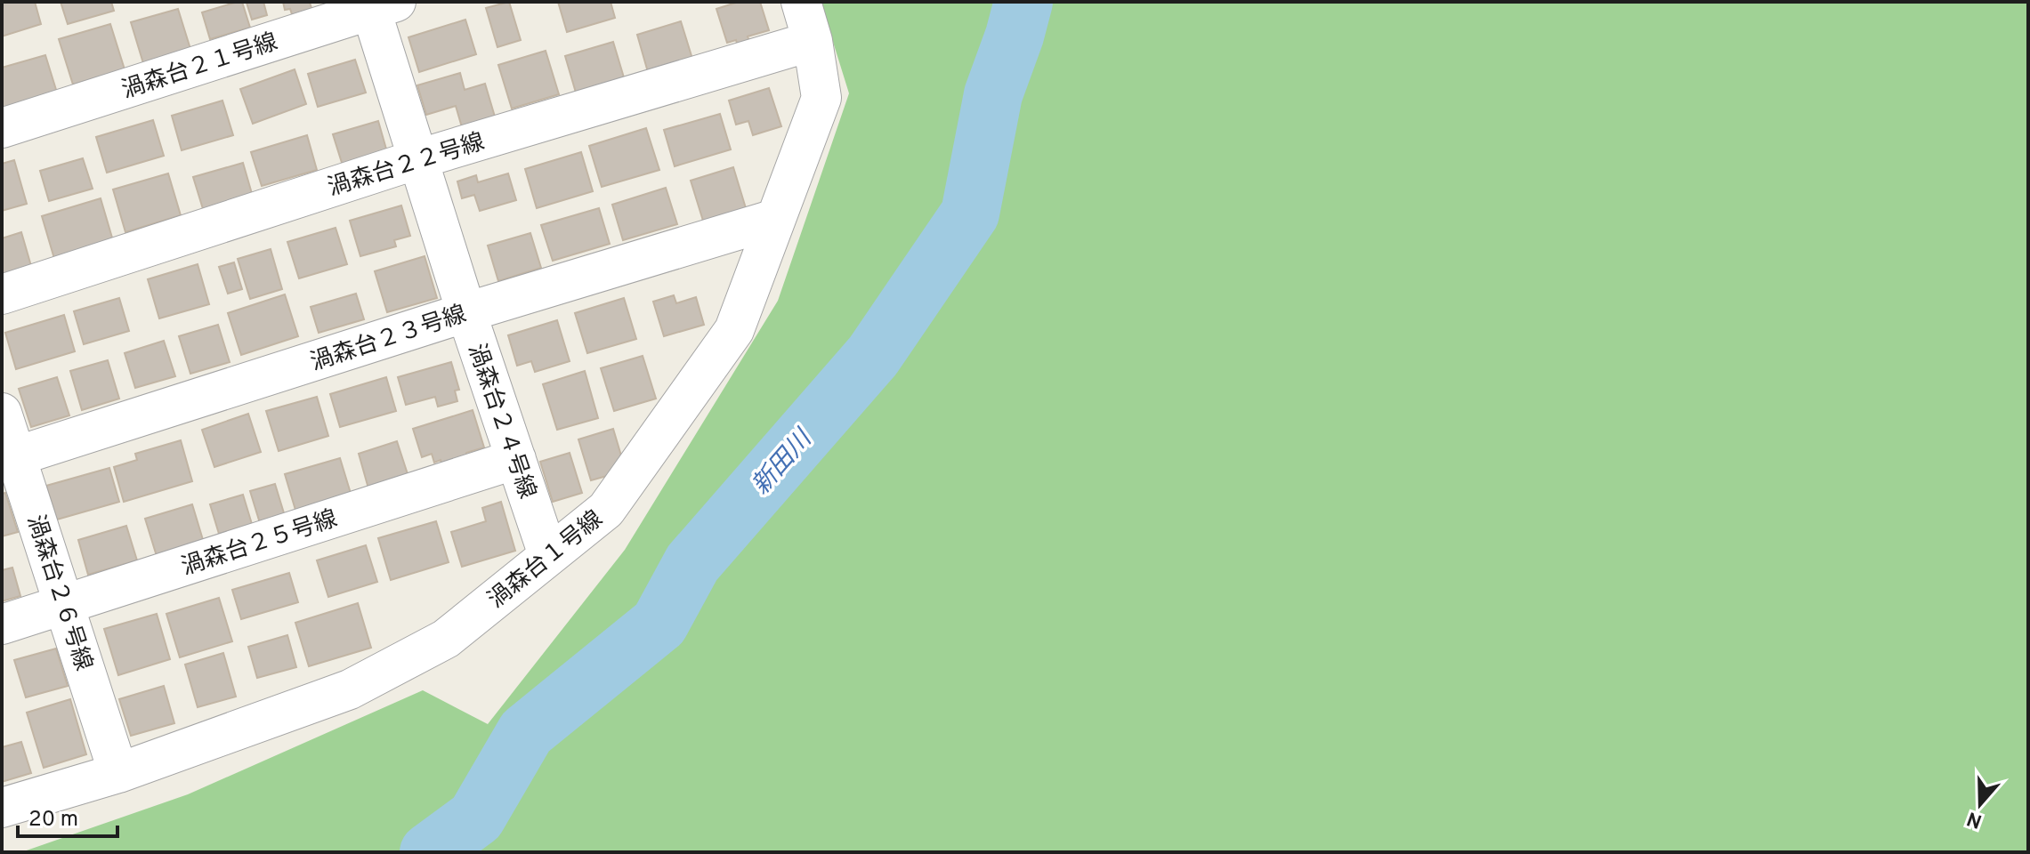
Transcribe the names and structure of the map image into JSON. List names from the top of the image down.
{
  "streets": {
    "street": [
      "渦森台２１号線",
      "渦森台２２号線",
      "渦森台２３号線",
      "渦森台２４号線",
      "渦森台２５号線",
      "渦森台１号線",
      "渦森台２６号線"
    ]
  },
  "crossings": [
    ["渦森台２１号線", "渦森台２４号線"],
    ["渦森台２２号線", "渦森台２４号線"],
    ["渦森台２２号線", "渦森台１号線"],
    ["渦森台２３号線", "渦森台２４号線"],
    ["渦森台２３号線", "渦森台１号線"],
    ["渦森台２３号線", "渦森台２６号線"],
    ["渦森台２４号線", "渦森台２５号線"],
    ["渦森台２４号線", "渦森台１号線"],
    ["渦森台２５号線", "渦森台２６号線"],
    ["渦森台１号線", "渦森台２６号線"]
  ],
  "water": ["新田川"],
  "scale_bar": "20 m",
  "north": "bottom"
}
